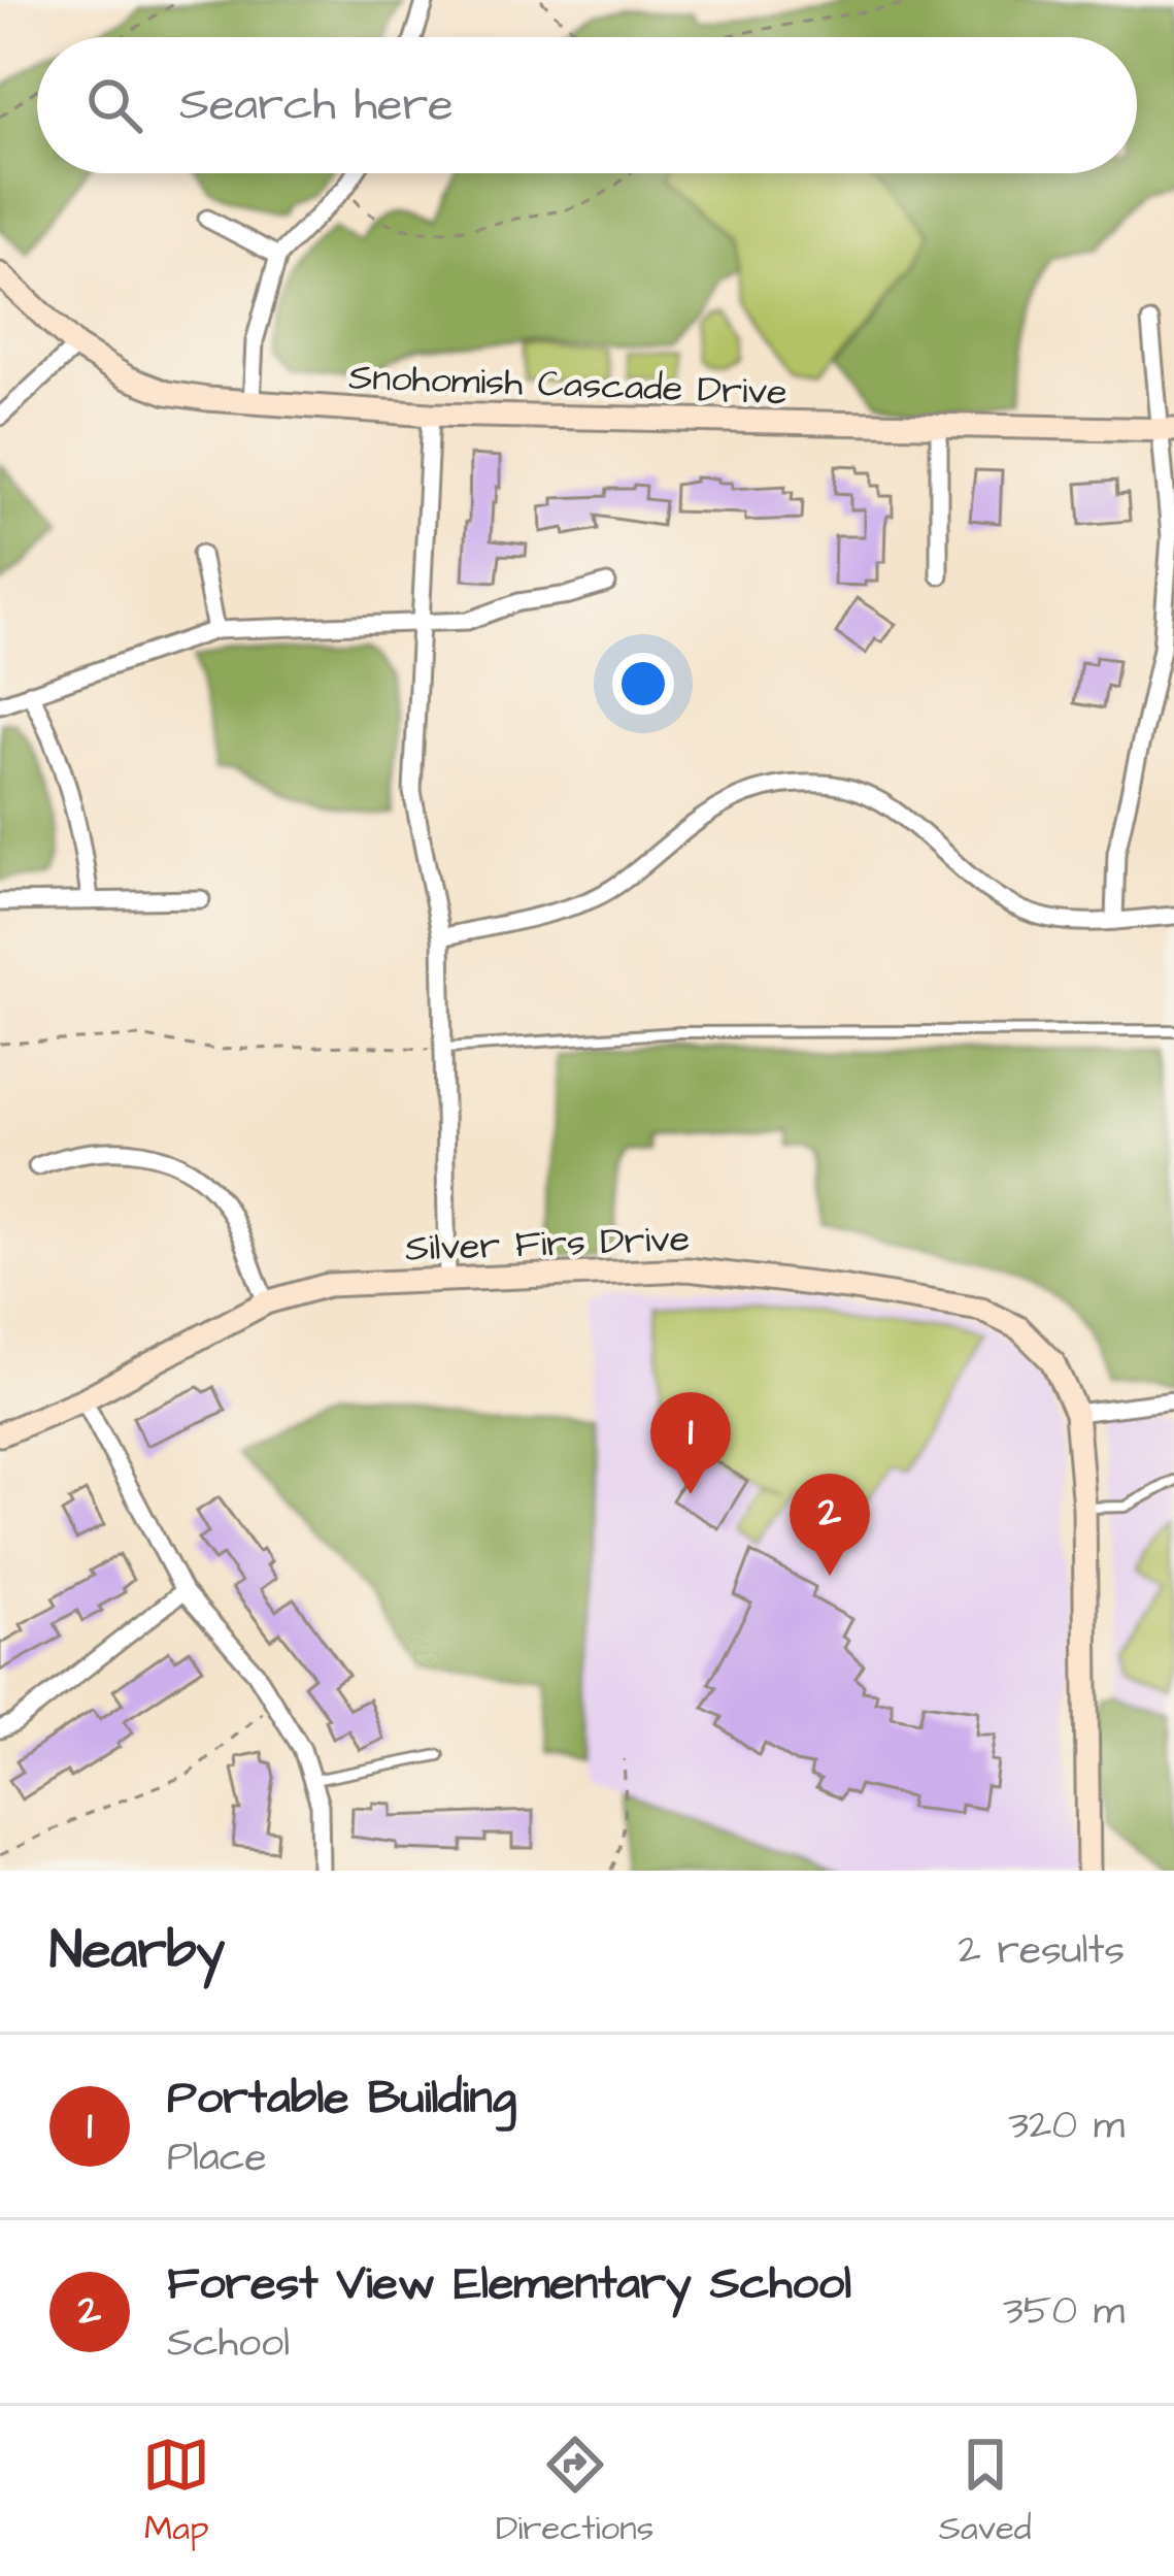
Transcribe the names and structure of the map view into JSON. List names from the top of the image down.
{
  "streets": {
    "street": ["Snohomish Cascade Drive", "Silver Firs Drive"]
  },
  "page": {
    "search": "Search here",
    "pins": ["1", "2"],
    "heading": ["Nearby", "2 results"],
    "list": [
      {
        "mark": "1",
        "name": "Portable Building",
        "note": "Place",
        "value": "320 m"
      },
      {
        "mark": "2",
        "name": "Forest View Elementary School",
        "note": "School",
        "value": "350 m"
      }
    ],
    "nav": ["Map", "Directions", "Saved"]
  }
}
